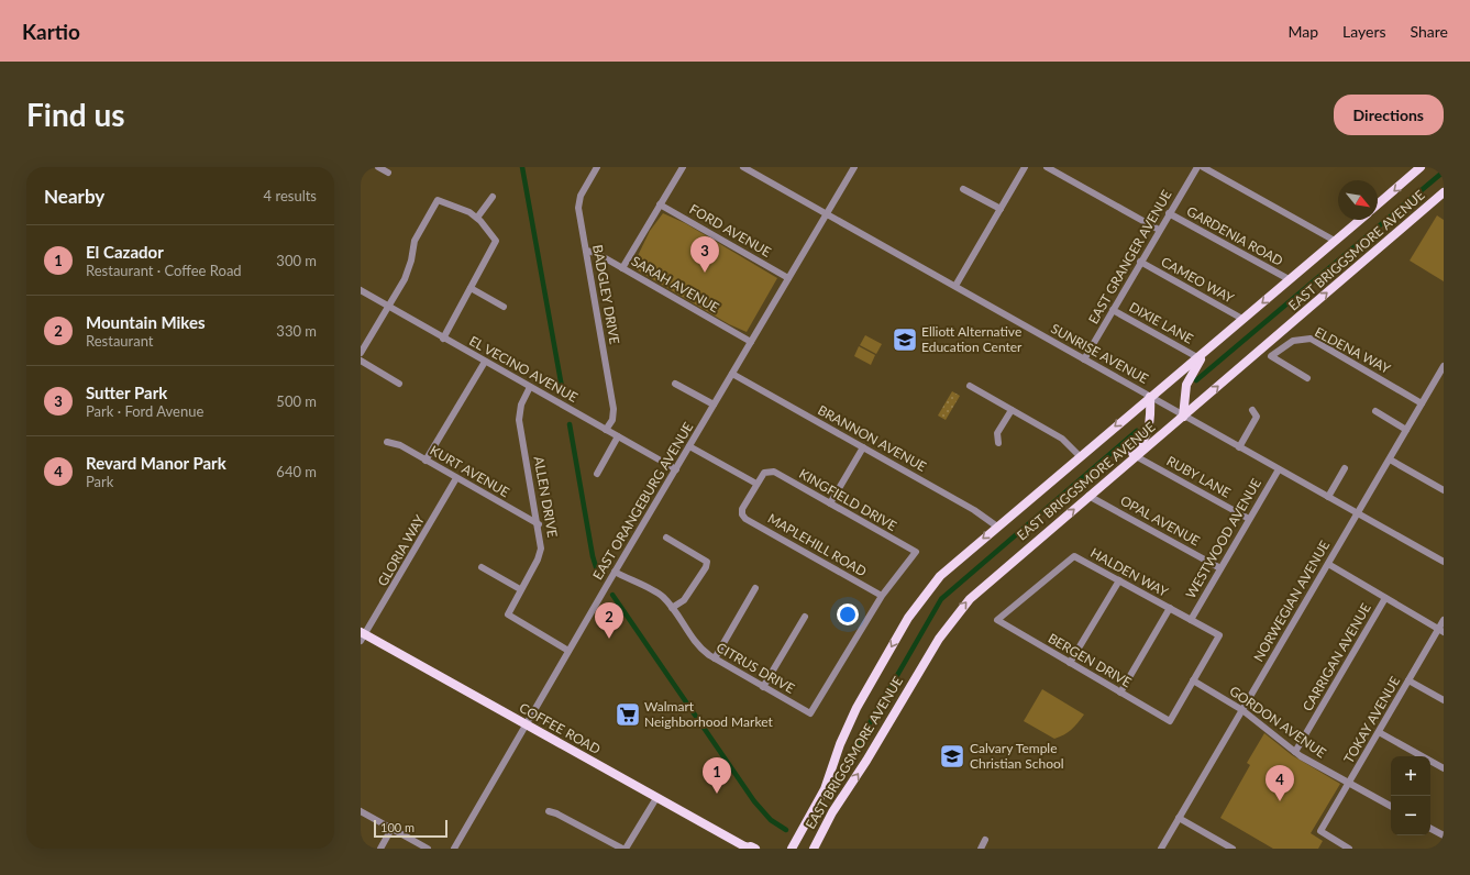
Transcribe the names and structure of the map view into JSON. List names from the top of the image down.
{
  "streets": {
    "main road": ["EAST BRIGGSMORE AVENUE", "COFFEE ROAD"],
    "street": [
      "FORD AVENUE",
      "GARDENIA ROAD",
      "EAST GRANGER AVENUE",
      "CAMEO WAY",
      "SARAH AVENUE",
      "BADGLEY DRIVE",
      "DIXIE LANE",
      "ELDENA WAY",
      "SUNRISE AVENUE",
      "EL VECINO AVENUE",
      "BRANNON AVENUE",
      "KURT AVENUE",
      "RUBY LANE",
      "ALLEN DRIVE",
      "KINGFIELD DRIVE",
      "EAST ORANGEBURG AVENUE",
      "OPAL AVENUE",
      "WESTWOOD AVENUE",
      "MAPLEHILL ROAD",
      "GLORIA WAY",
      "HALDEN WAY",
      "NORWEGIAN AVENUE",
      "CARRIGAN AVENUE",
      "BERGEN DRIVE",
      "CITRUS DRIVE",
      "TOKAY AVENUE",
      "GORDON AVENUE"
    ]
  },
  "crossings": [
    ["FORD AVENUE", "EAST ORANGEBURG AVENUE"],
    ["GARDENIA ROAD", "EAST BRIGGSMORE AVENUE"],
    ["GARDENIA ROAD", "EAST GRANGER AVENUE"],
    ["EAST BRIGGSMORE AVENUE", "CAMEO WAY"],
    ["EAST BRIGGSMORE AVENUE", "DIXIE LANE"],
    ["EAST BRIGGSMORE AVENUE", "SUNRISE AVENUE"],
    ["EAST BRIGGSMORE AVENUE", "BRANNON AVENUE"],
    ["EAST BRIGGSMORE AVENUE", "RUBY LANE"],
    ["EAST BRIGGSMORE AVENUE", "OPAL AVENUE"],
    ["EAST GRANGER AVENUE", "CAMEO WAY"],
    ["EAST GRANGER AVENUE", "DIXIE LANE"],
    ["EAST GRANGER AVENUE", "SUNRISE AVENUE"],
    ["SARAH AVENUE", "BADGLEY DRIVE"],
    ["SARAH AVENUE", "EAST ORANGEBURG AVENUE"],
    ["BADGLEY DRIVE", "EL VECINO AVENUE"],
    ["ELDENA WAY", "NORWEGIAN AVENUE"],
    ["SUNRISE AVENUE", "EAST ORANGEBURG AVENUE"],
    ["SUNRISE AVENUE", "WESTWOOD AVENUE"],
    ["SUNRISE AVENUE", "NORWEGIAN AVENUE"],
    ["EL VECINO AVENUE", "ALLEN DRIVE"],
    ["EL VECINO AVENUE", "EAST ORANGEBURG AVENUE"],
    ["BRANNON AVENUE", "EAST ORANGEBURG AVENUE"],
    ["KURT AVENUE", "ALLEN DRIVE"],
    ["KURT AVENUE", "GLORIA WAY"],
    ["RUBY LANE", "WESTWOOD AVENUE"],
    ["ALLEN DRIVE", "EAST ORANGEBURG AVENUE"],
    ["KINGFIELD DRIVE", "MAPLEHILL ROAD"],
    ["KINGFIELD DRIVE", "CITRUS DRIVE"],
    ["EAST ORANGEBURG AVENUE", "CITRUS DRIVE"],
    ["EAST ORANGEBURG AVENUE", "COFFEE ROAD"],
    ["OPAL AVENUE", "WESTWOOD AVENUE"],
    ["WESTWOOD AVENUE", "HALDEN WAY"],
    ["MAPLEHILL ROAD", "CITRUS DRIVE"],
    ["GLORIA WAY", "COFFEE ROAD"],
    ["HALDEN WAY", "BERGEN DRIVE"],
    ["HALDEN WAY", "GORDON AVENUE"],
    ["NORWEGIAN AVENUE", "GORDON AVENUE"],
    ["CARRIGAN AVENUE", "GORDON AVENUE"],
    ["BERGEN DRIVE", "GORDON AVENUE"],
    ["TOKAY AVENUE", "GORDON AVENUE"]
  ],
  "places": {
    "school or university": ["Elliott Alternative Education Center", "Calvary Temple Christian School"],
    "supermarket": ["Walmart Neighborhood Market"]
  },
  "scale_bar": "100 m",
  "north": "bottom right",
  "page": {
    "header": "Kartio",
    "nav": ["Map", "Layers", "Share"],
    "buttons": "Directions",
    "title": "Find us",
    "heading": ["Nearby", "4 results"],
    "list": [
      {
        "mark": "1",
        "name": "El Cazador",
        "note": "Restaurant · Coffee Road",
        "value": "300 m"
      },
      {
        "mark": "2",
        "name": "Mountain Mikes",
        "note": "Restaurant",
        "value": "330 m"
      },
      {
        "mark": "3",
        "name": "Sutter Park",
        "note": "Park · Ford Avenue",
        "value": "500 m"
      },
      {
        "mark": "4",
        "name": "Revard Manor Park",
        "note": "Park",
        "value": "640 m"
      }
    ],
    "pins": [
      "3",
      "2",
      "1",
      "4"
    ],
    "map_buttons": ["+", "−"],
    "scale": "100 m"
  }
}
